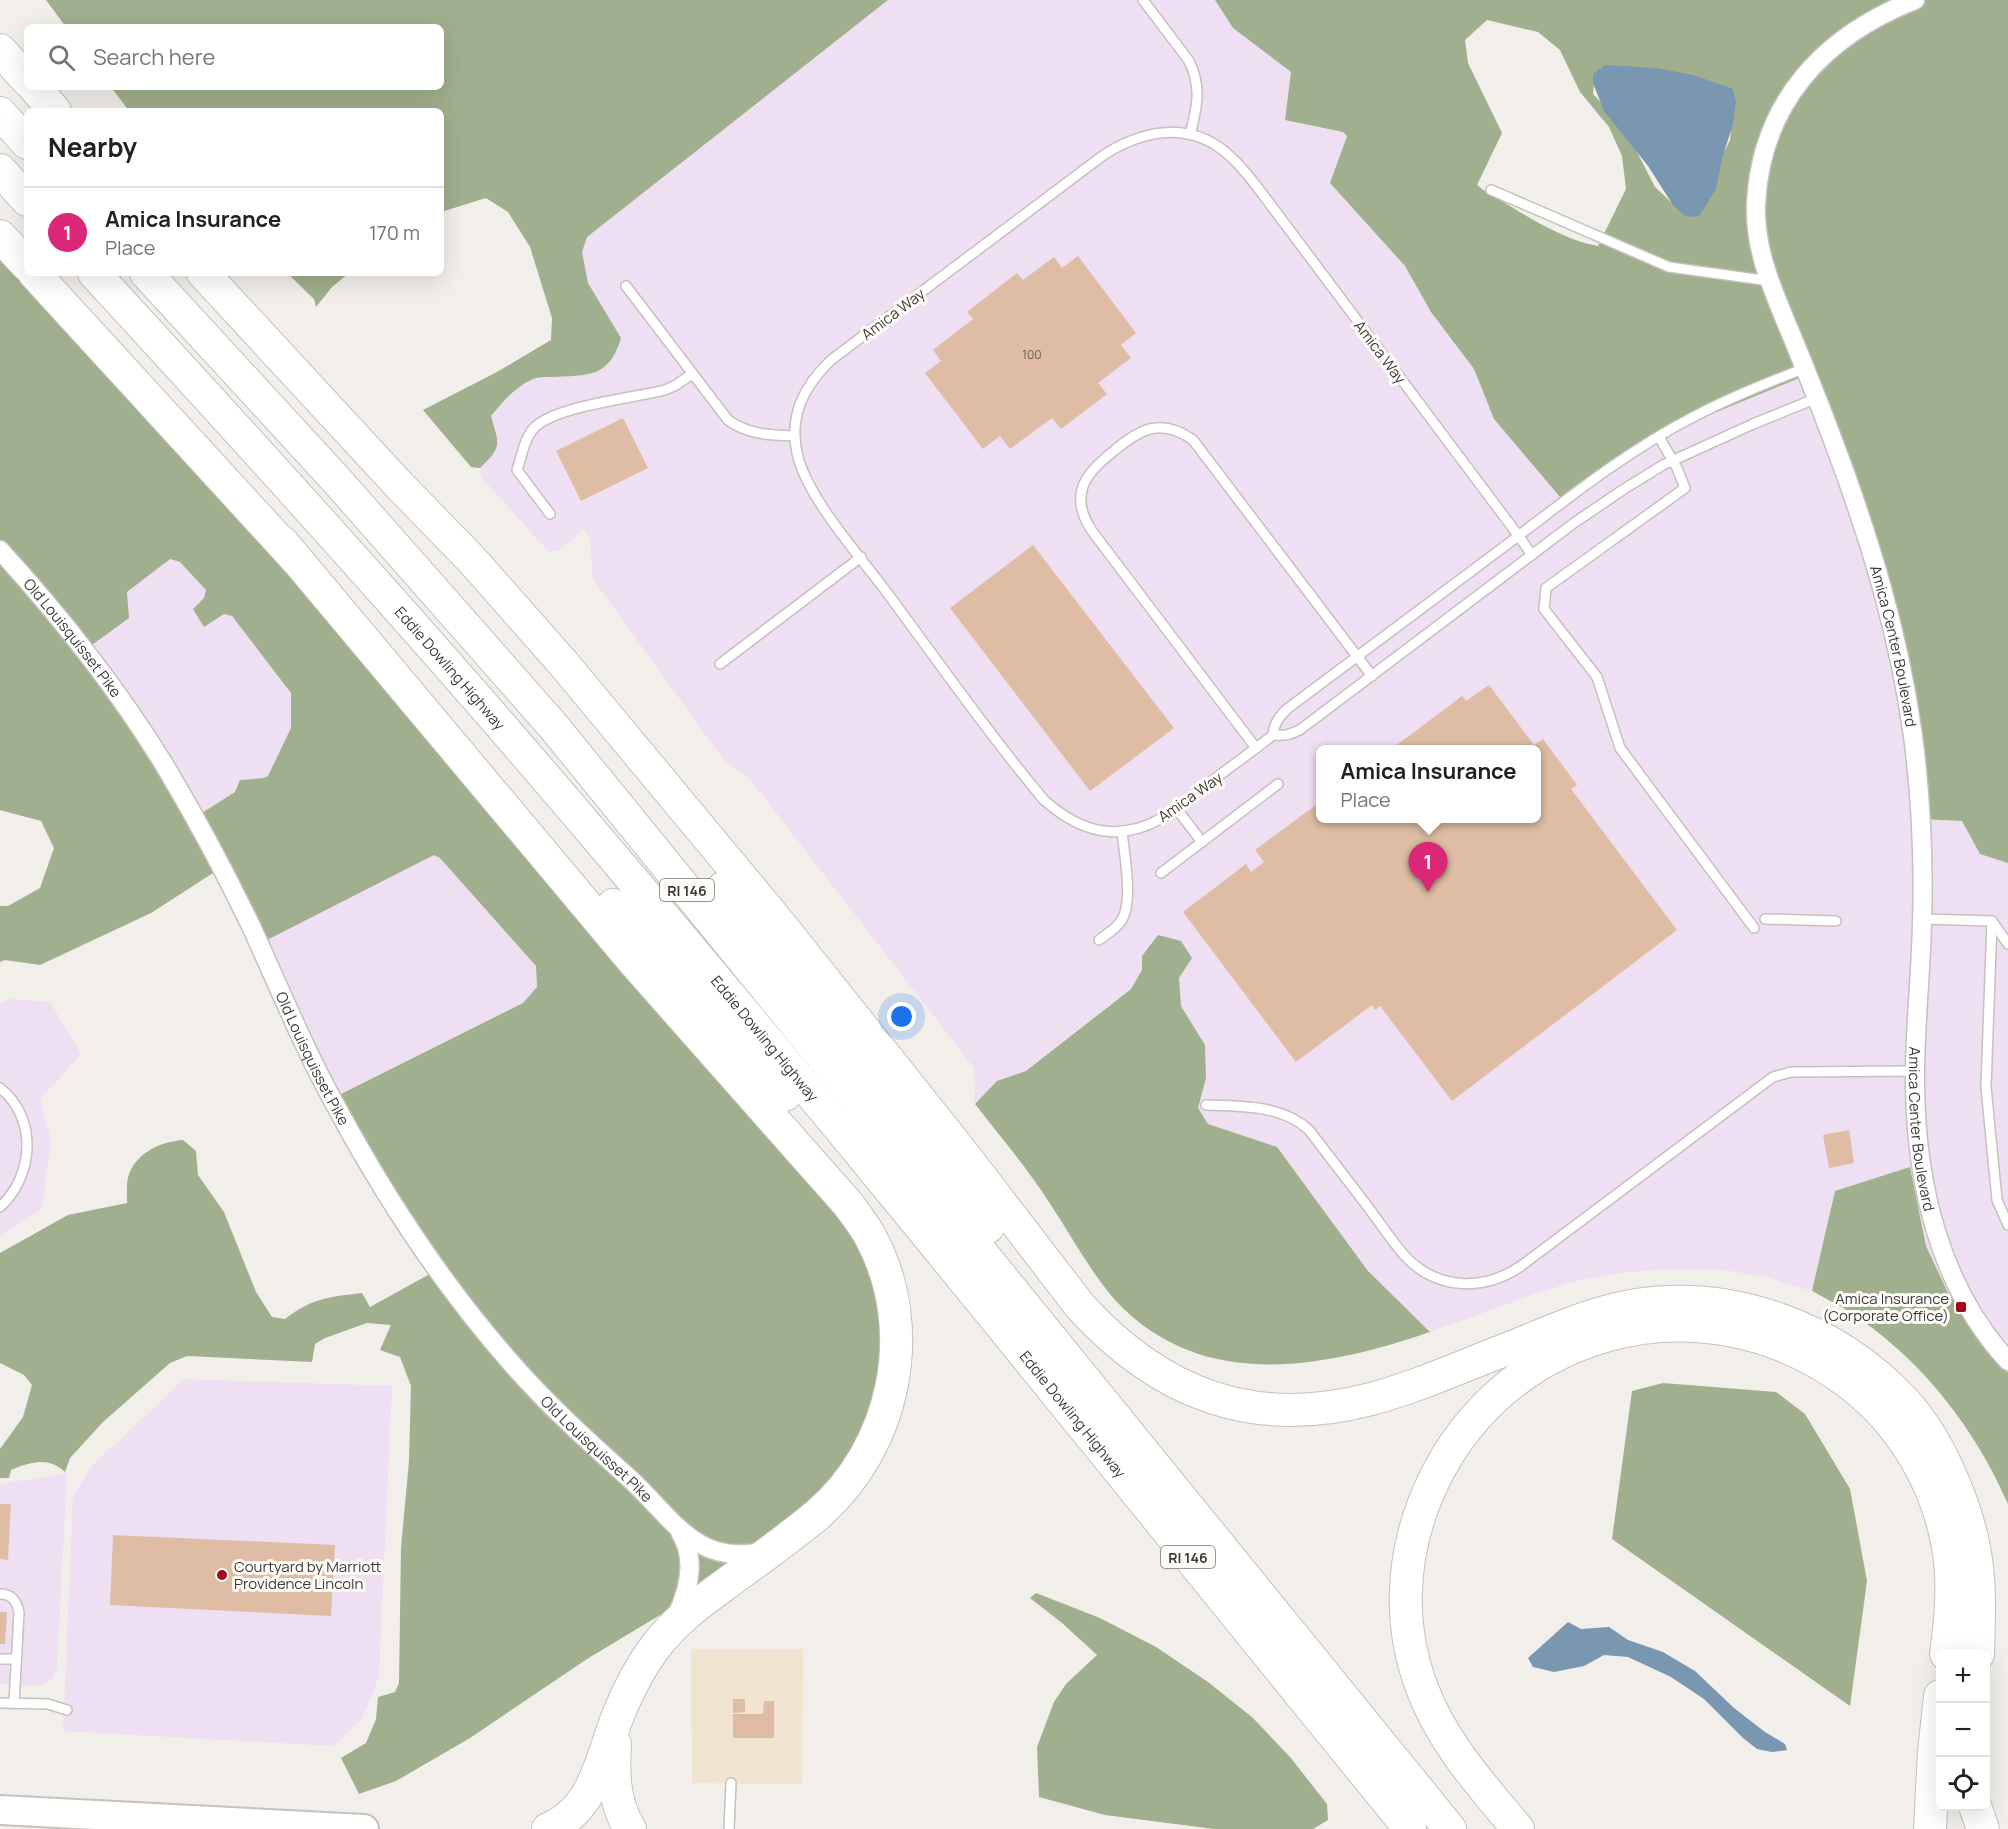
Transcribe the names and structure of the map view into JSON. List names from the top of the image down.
{
  "streets": {
    "highway": ["Eddie Dowling Highway", "RI 146"],
    "street": ["Old Louisquisset Pike", "Amica Center Boulevard"],
    "lane": ["Amica Way"]
  },
  "crossings": [
    ["Amica Way", "Amica Center Boulevard"]
  ],
  "places": {
    "transit": ["Amica Insurance (Corporate Office)"],
    "other": ["Courtyard by Marriott Providence Lincoln"]
  },
  "house_numbers": ["100"],
  "page": {
    "search": "Search here",
    "heading": "Nearby",
    "list": [
      {
        "mark": "1",
        "name": "Amica Insurance",
        "note": "Place",
        "value": "170 m"
      }
    ],
    "popup": ["Amica Insurance", "Place"],
    "pins": "1",
    "map_buttons": ["+", "−"]
  }
}
